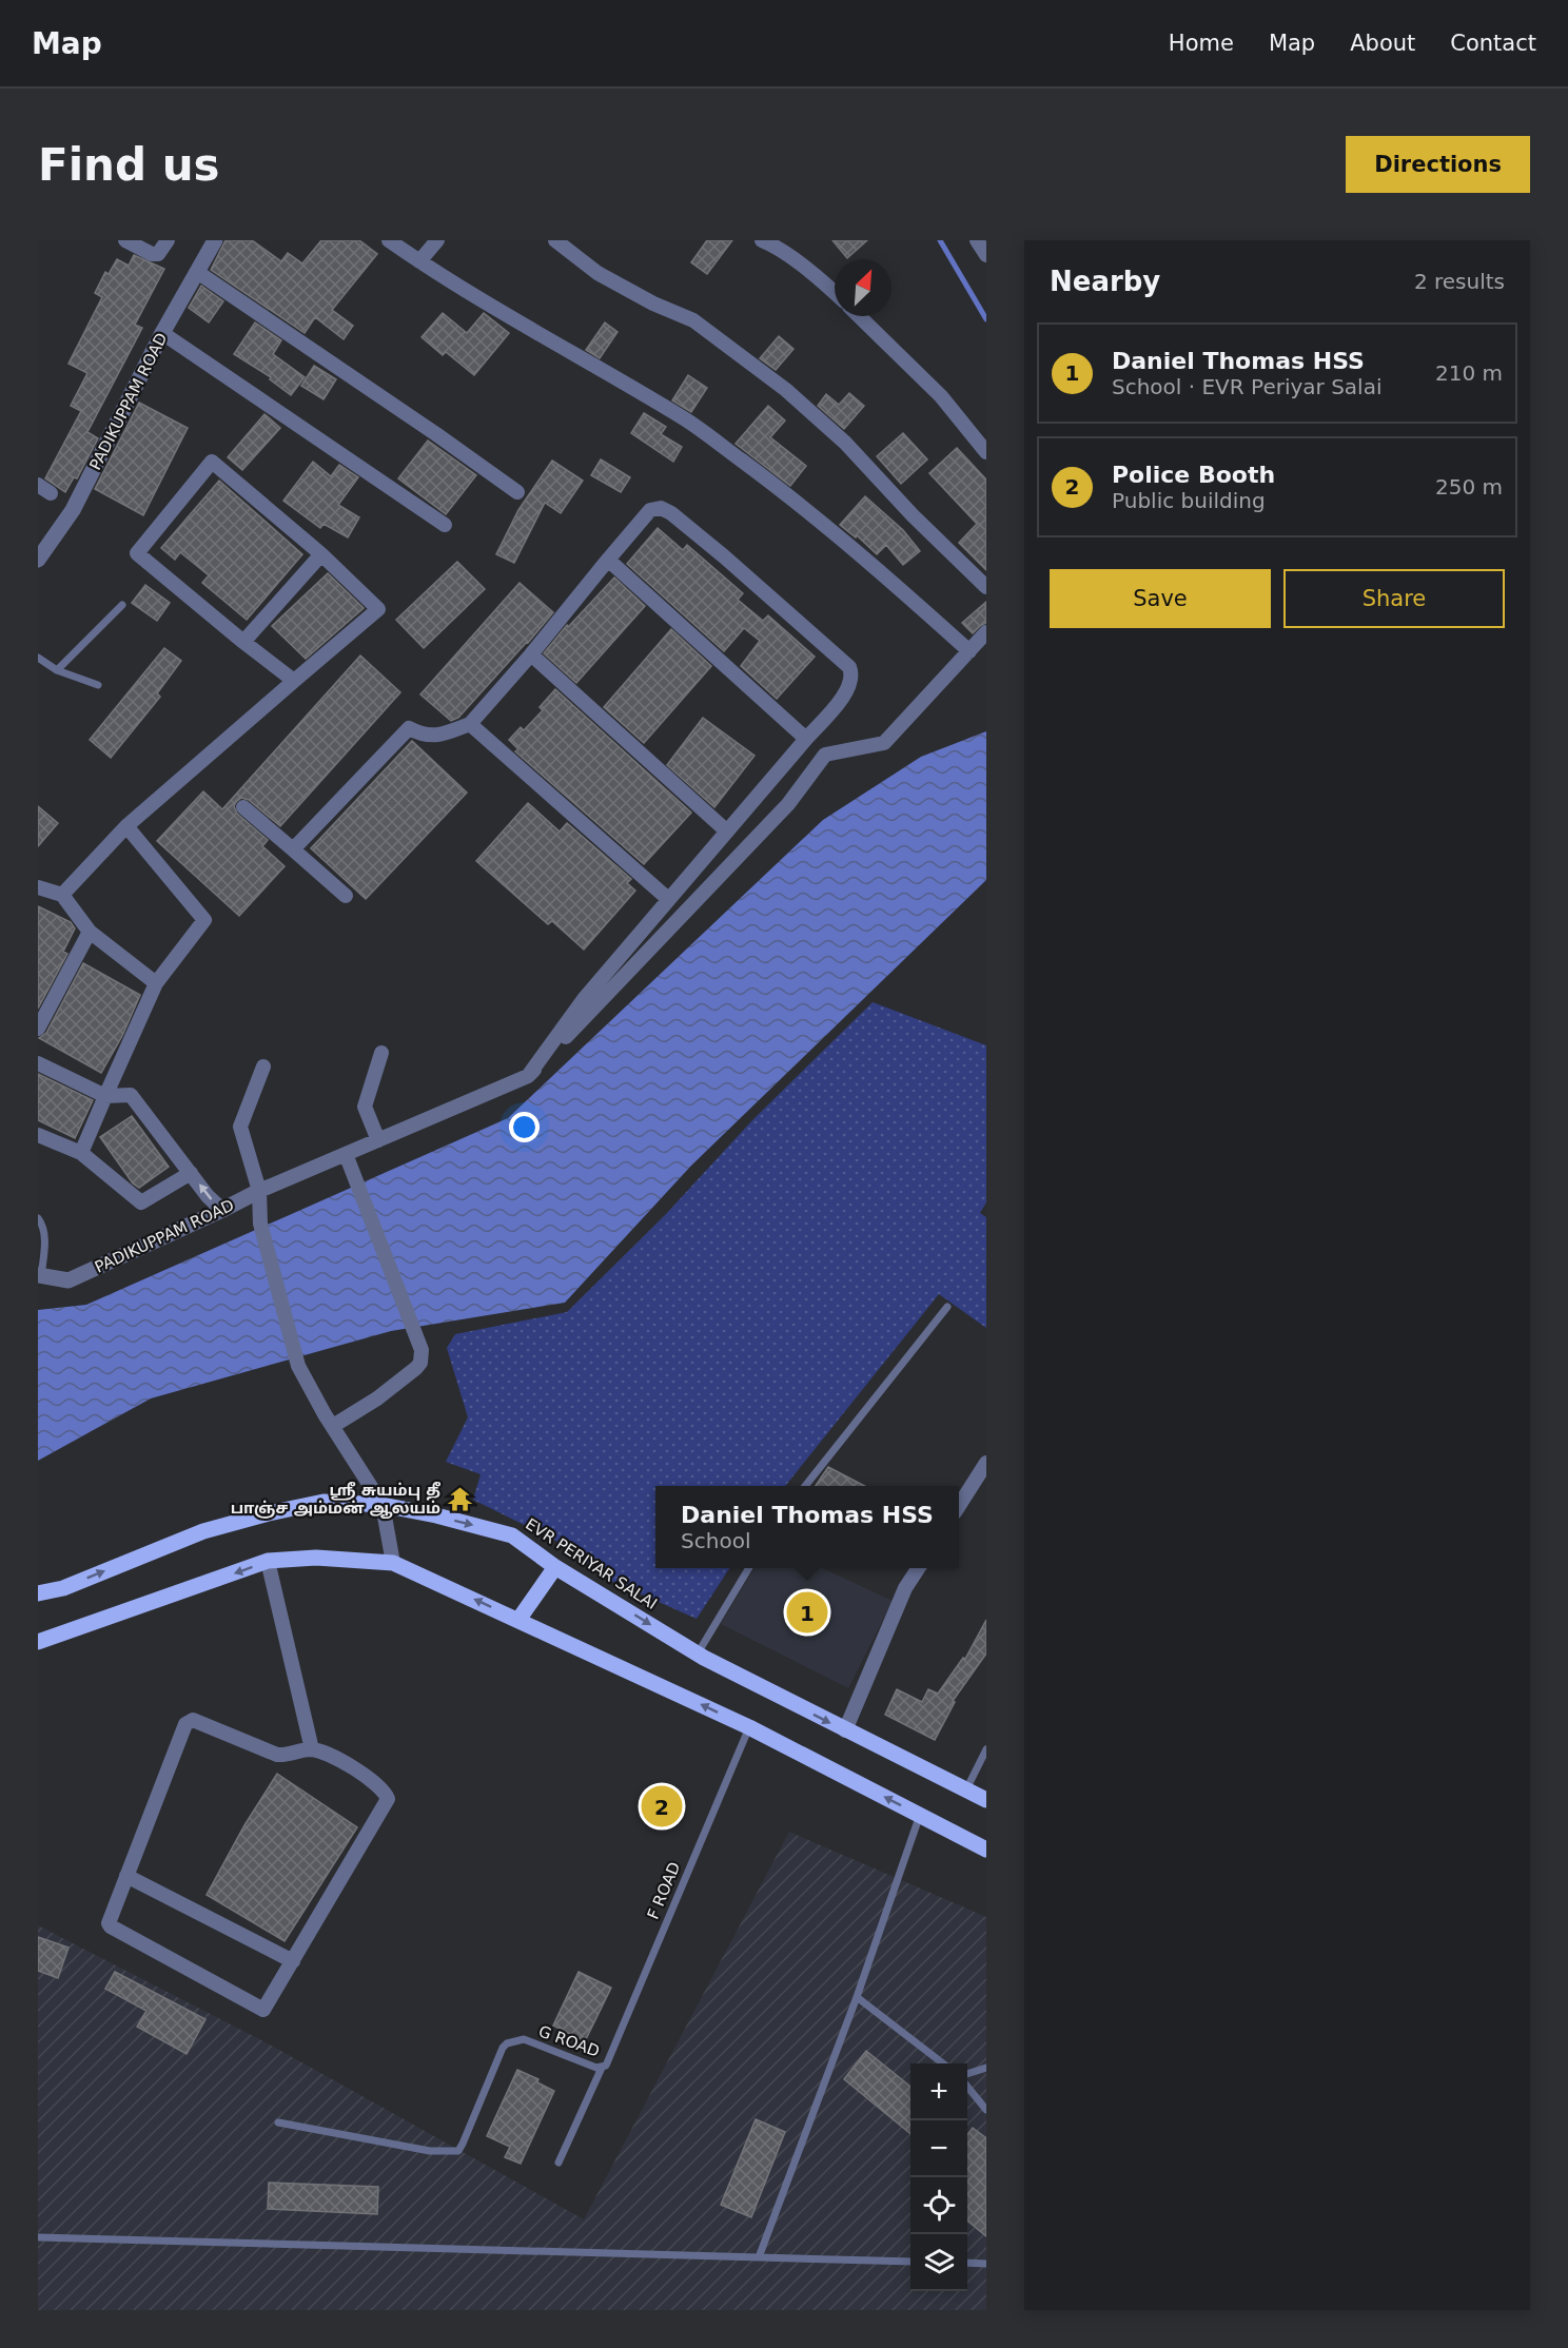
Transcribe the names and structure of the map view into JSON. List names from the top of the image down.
{
  "streets": {
    "main road": ["EVR PERIYAR SALAI"],
    "street": ["PADIKUPPAM ROAD"],
    "lane": ["F ROAD", "G ROAD"]
  },
  "crossings": [
    ["PADIKUPPAM ROAD", "EVR PERIYAR SALAI"],
    ["F ROAD", "G ROAD"]
  ],
  "places": {
    "temple": ["ஶ்ரீ சுயம்பு தீ பாஞ்ச அம்மன் ஆலயம்"]
  },
  "north": "top right",
  "page": {
    "header": "Map",
    "nav": [
      "Home",
      "Map",
      "About",
      "Contact"
    ],
    "buttons": [
      "Directions",
      ["Save", "Share"]
    ],
    "title": "Find us",
    "heading": ["Nearby", "2 results"],
    "list": [
      {
        "mark": "1",
        "name": "Daniel Thomas HSS",
        "note": "School · EVR Periyar Salai",
        "value": "210 m"
      },
      {
        "mark": "2",
        "name": "Police Booth",
        "note": "Public building",
        "value": "250 m"
      }
    ],
    "popup": ["Daniel Thomas HSS", "School"],
    "pins": ["1", "2"],
    "map_buttons": ["+", "−"]
  }
}
